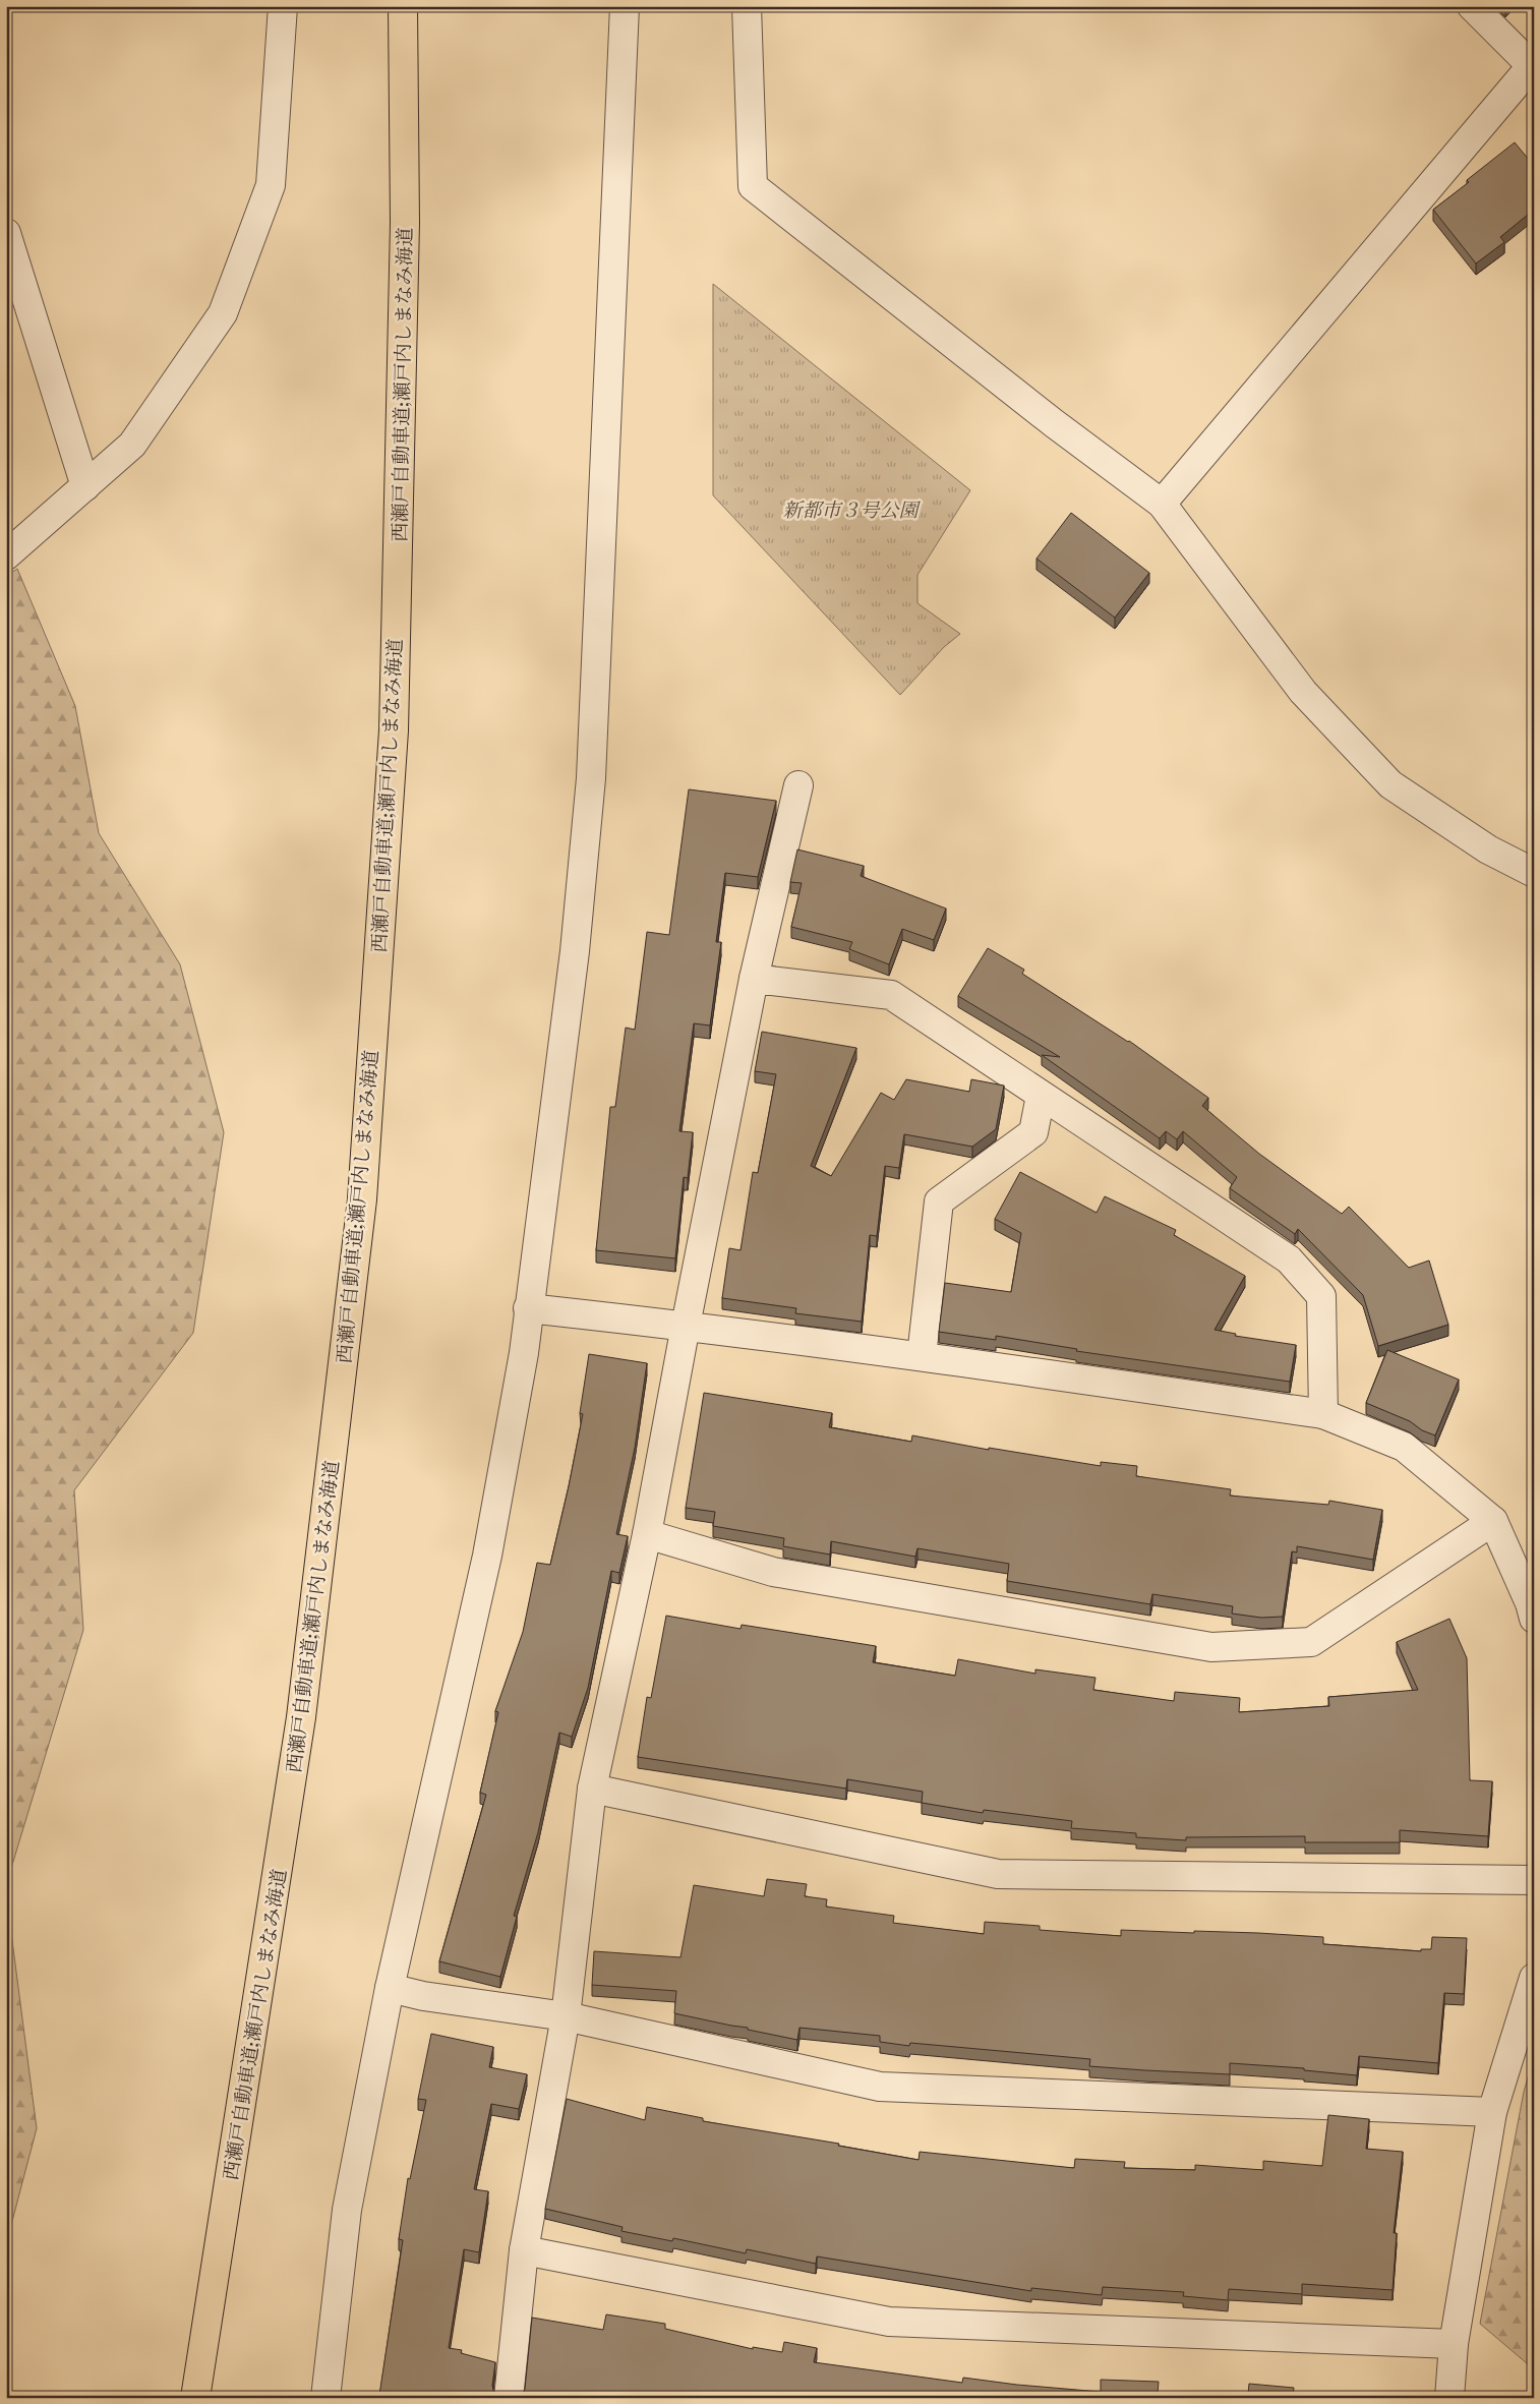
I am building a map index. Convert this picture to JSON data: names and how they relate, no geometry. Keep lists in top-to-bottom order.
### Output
{
  "streets": {
    "highway": ["西瀬戸自動車道;瀬戸内しまなみ海道"]
  },
  "parks": ["新都市３号公園"]
}
